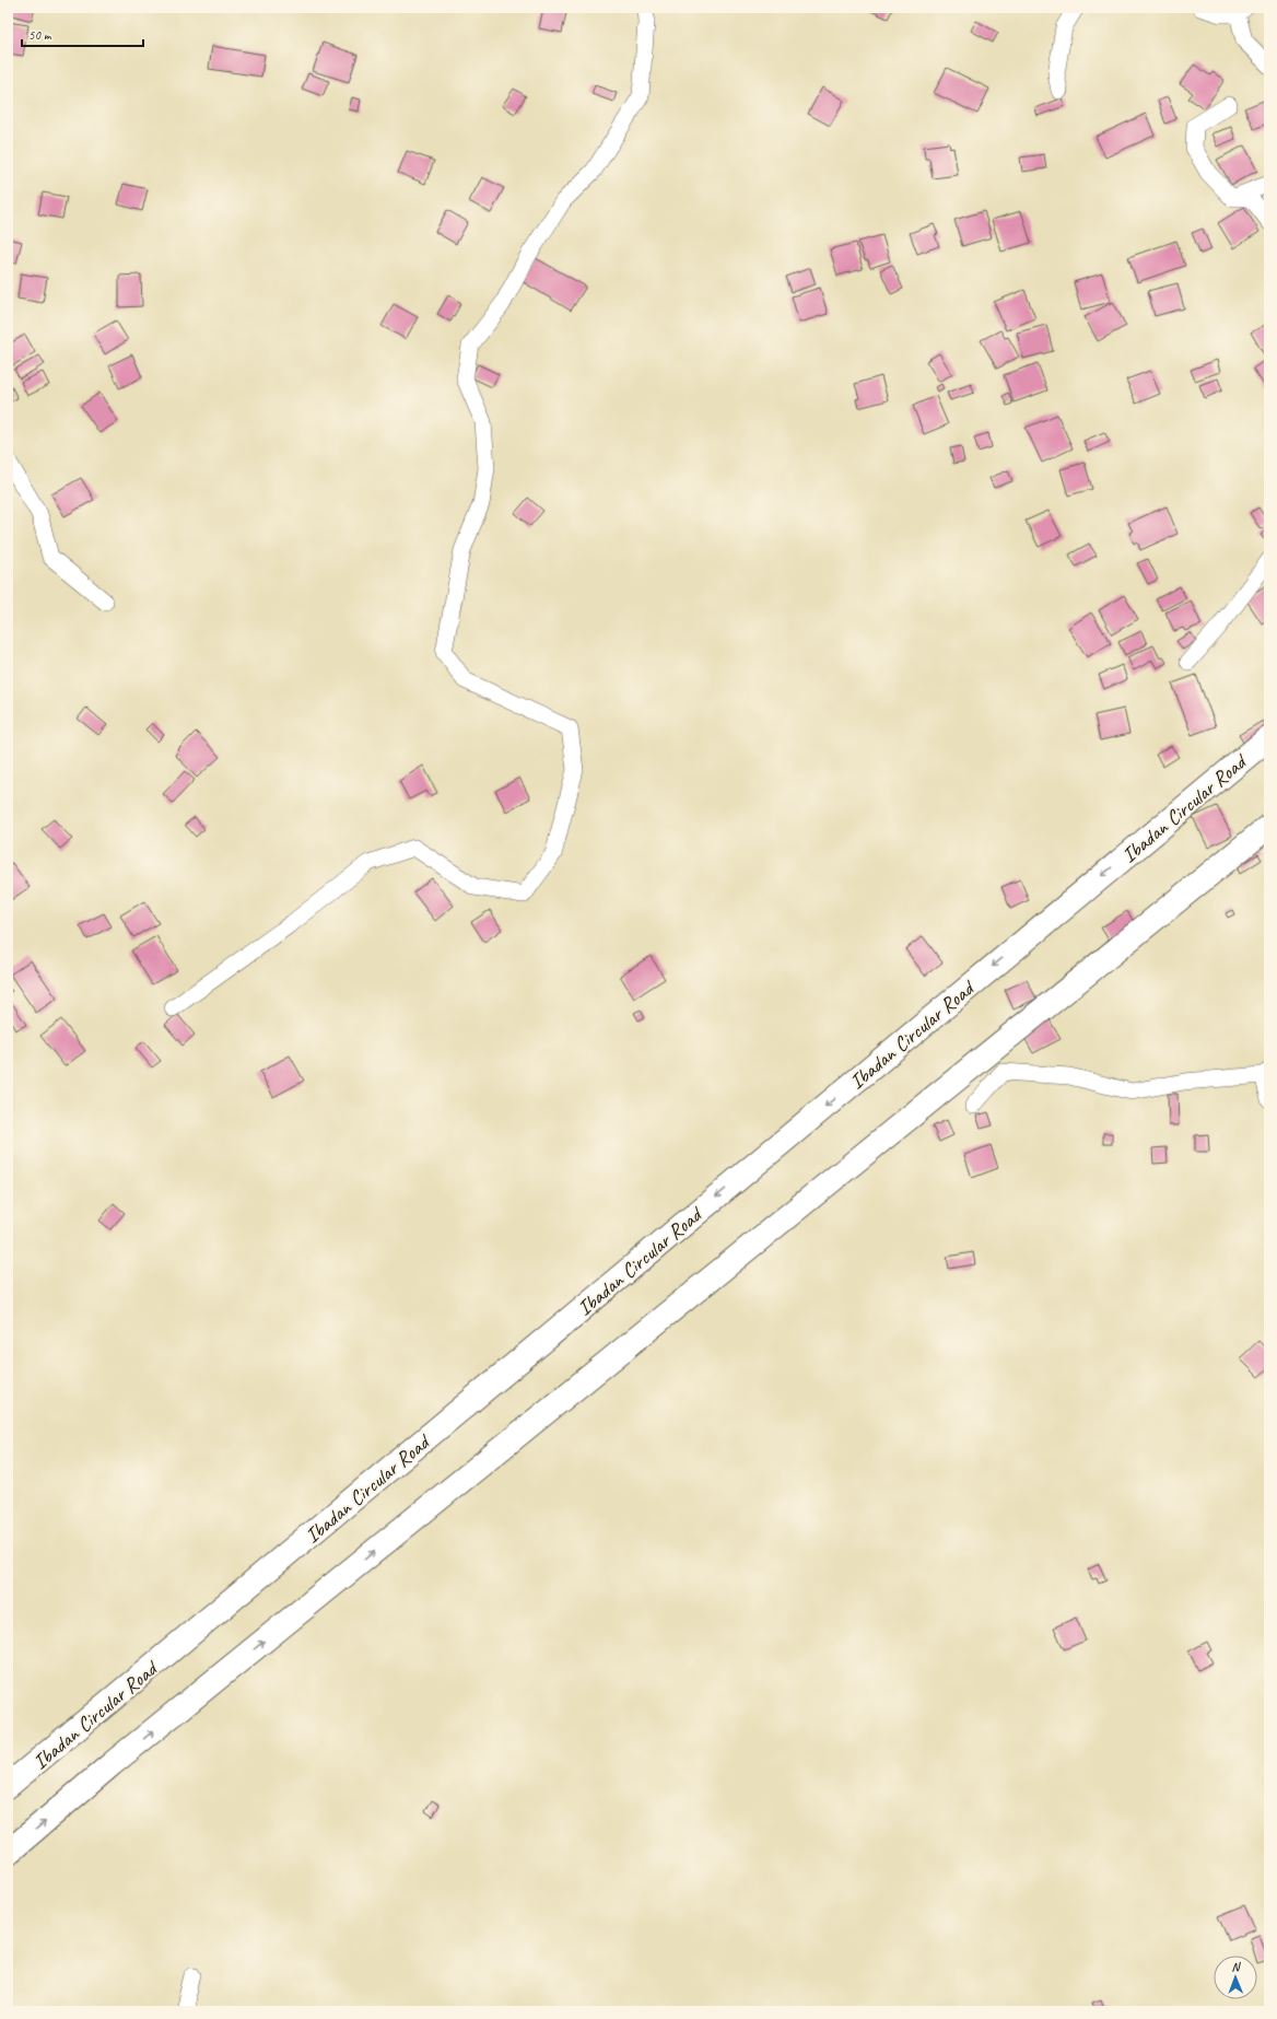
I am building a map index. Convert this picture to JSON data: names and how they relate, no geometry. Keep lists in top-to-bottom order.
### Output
{
  "streets": {
    "highway": ["Ibadan Circular Road"]
  },
  "scale_bar": "50 m",
  "north": "top"
}
